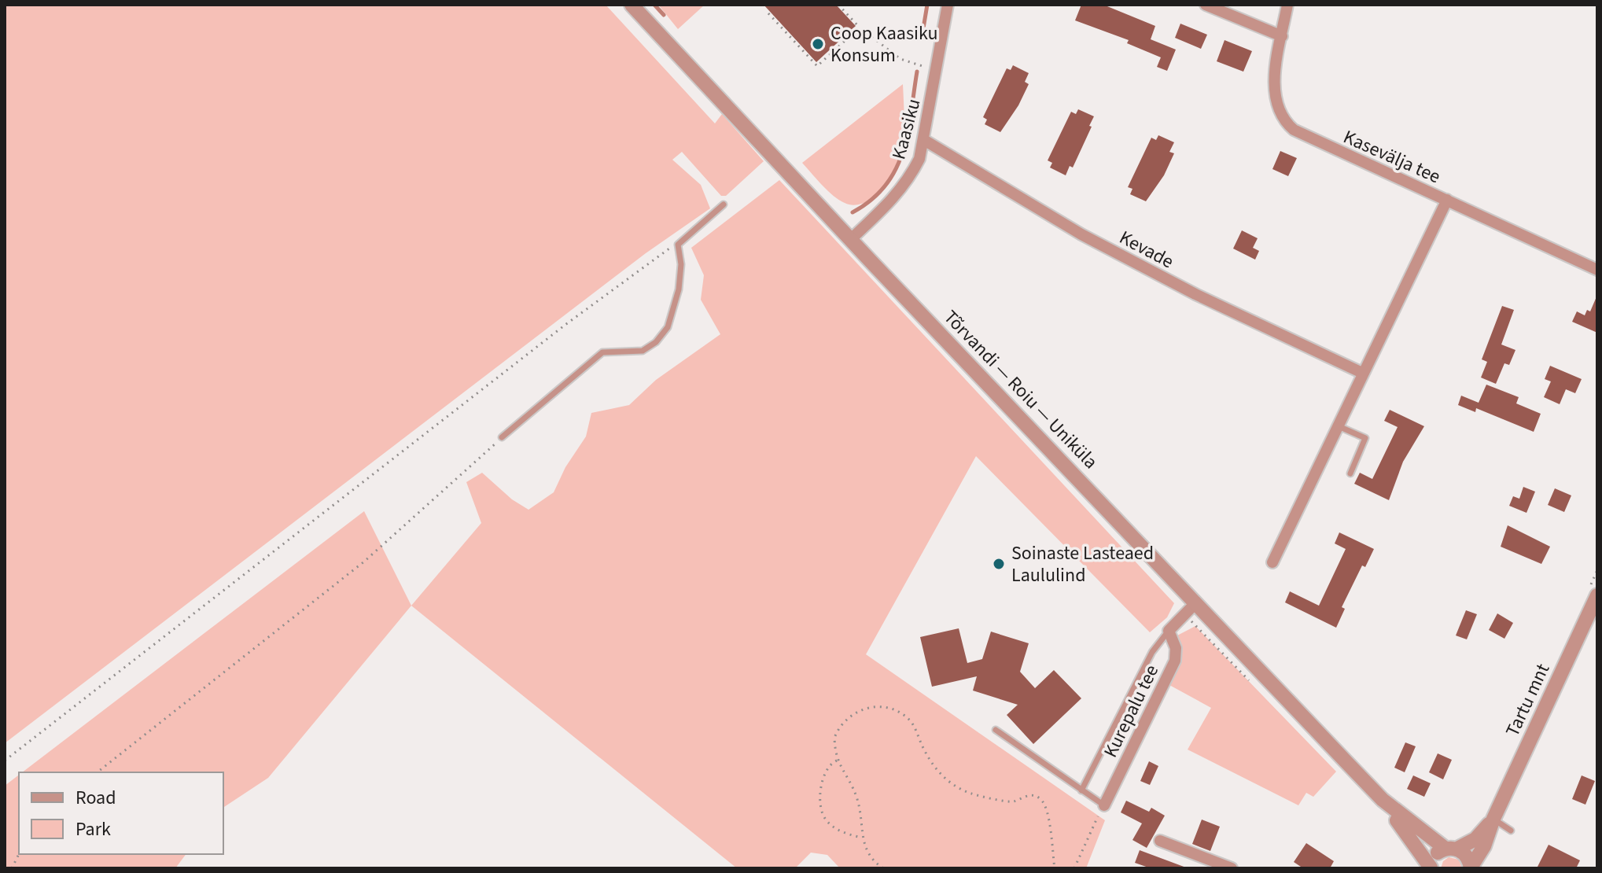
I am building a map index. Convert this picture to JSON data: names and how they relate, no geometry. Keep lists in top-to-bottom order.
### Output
{
  "streets": {
    "street": [
      "Kaasiku",
      "Kasevälja tee",
      "Kevade",
      "Tõrvandi — Roiu — Uniküla",
      "Tartu mnt",
      "Kurepalu tee"
    ]
  },
  "crossings": [
    ["Kaasiku", "Kevade"],
    ["Kaasiku", "Tõrvandi — Roiu — Uniküla"],
    ["Tõrvandi — Roiu — Uniküla", "Tartu mnt"],
    ["Tõrvandi — Roiu — Uniküla", "Kurepalu tee"]
  ],
  "places": ["Coop Kaasiku Konsum", "Soinaste Lasteaed Laululind"],
  "legend": ["Road", "Park"]
}
